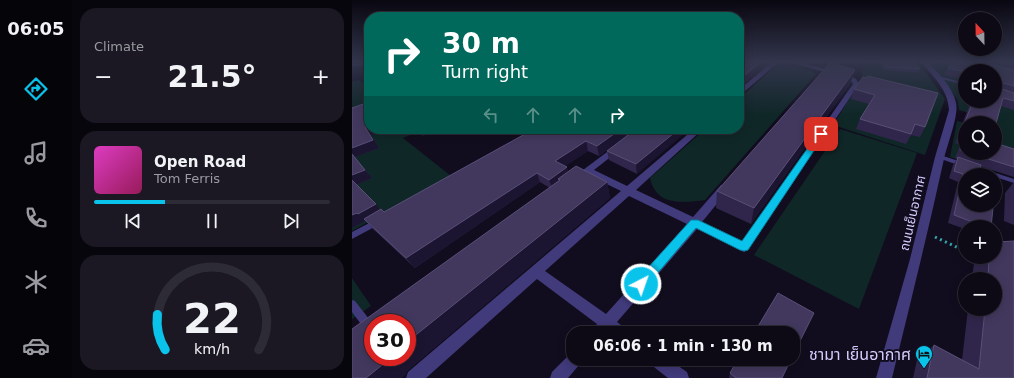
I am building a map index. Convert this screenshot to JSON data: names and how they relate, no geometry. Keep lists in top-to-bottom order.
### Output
{
  "streets": {
    "street": ["ถนนเย็นอากาศ"]
  },
  "places": {
    "hotel": ["ชามา เย็นอากาศ"]
  },
  "north": "top",
  "page": {
    "tabs": "06:05",
    "tile": "Climate",
    "map_buttons": ["+", "−"],
    "turn": ["30 m", "Turn right"],
    "heat": ["−", "21.5°", "+"],
    "song": ["Open Road", "Tom Ferris"],
    "limit": "30",
    "trip": "06:06 · 1 min · 130 m",
    "gauge": ["22", "km/h"]
  }
}
